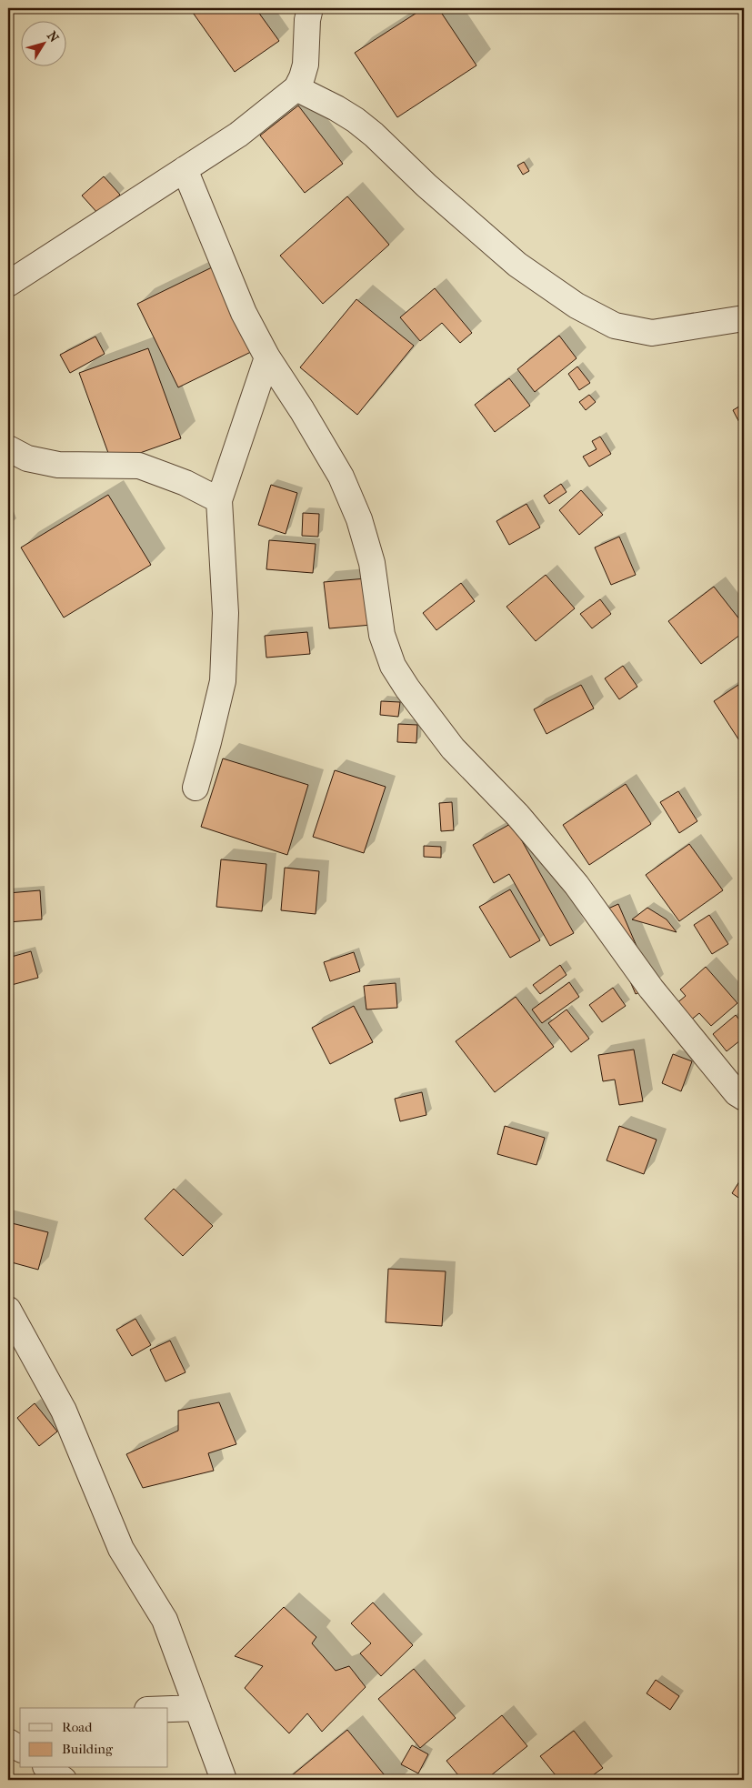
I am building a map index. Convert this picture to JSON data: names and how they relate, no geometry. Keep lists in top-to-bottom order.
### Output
{
  "legend": ["Road", "Building"],
  "north": "top right"
}
